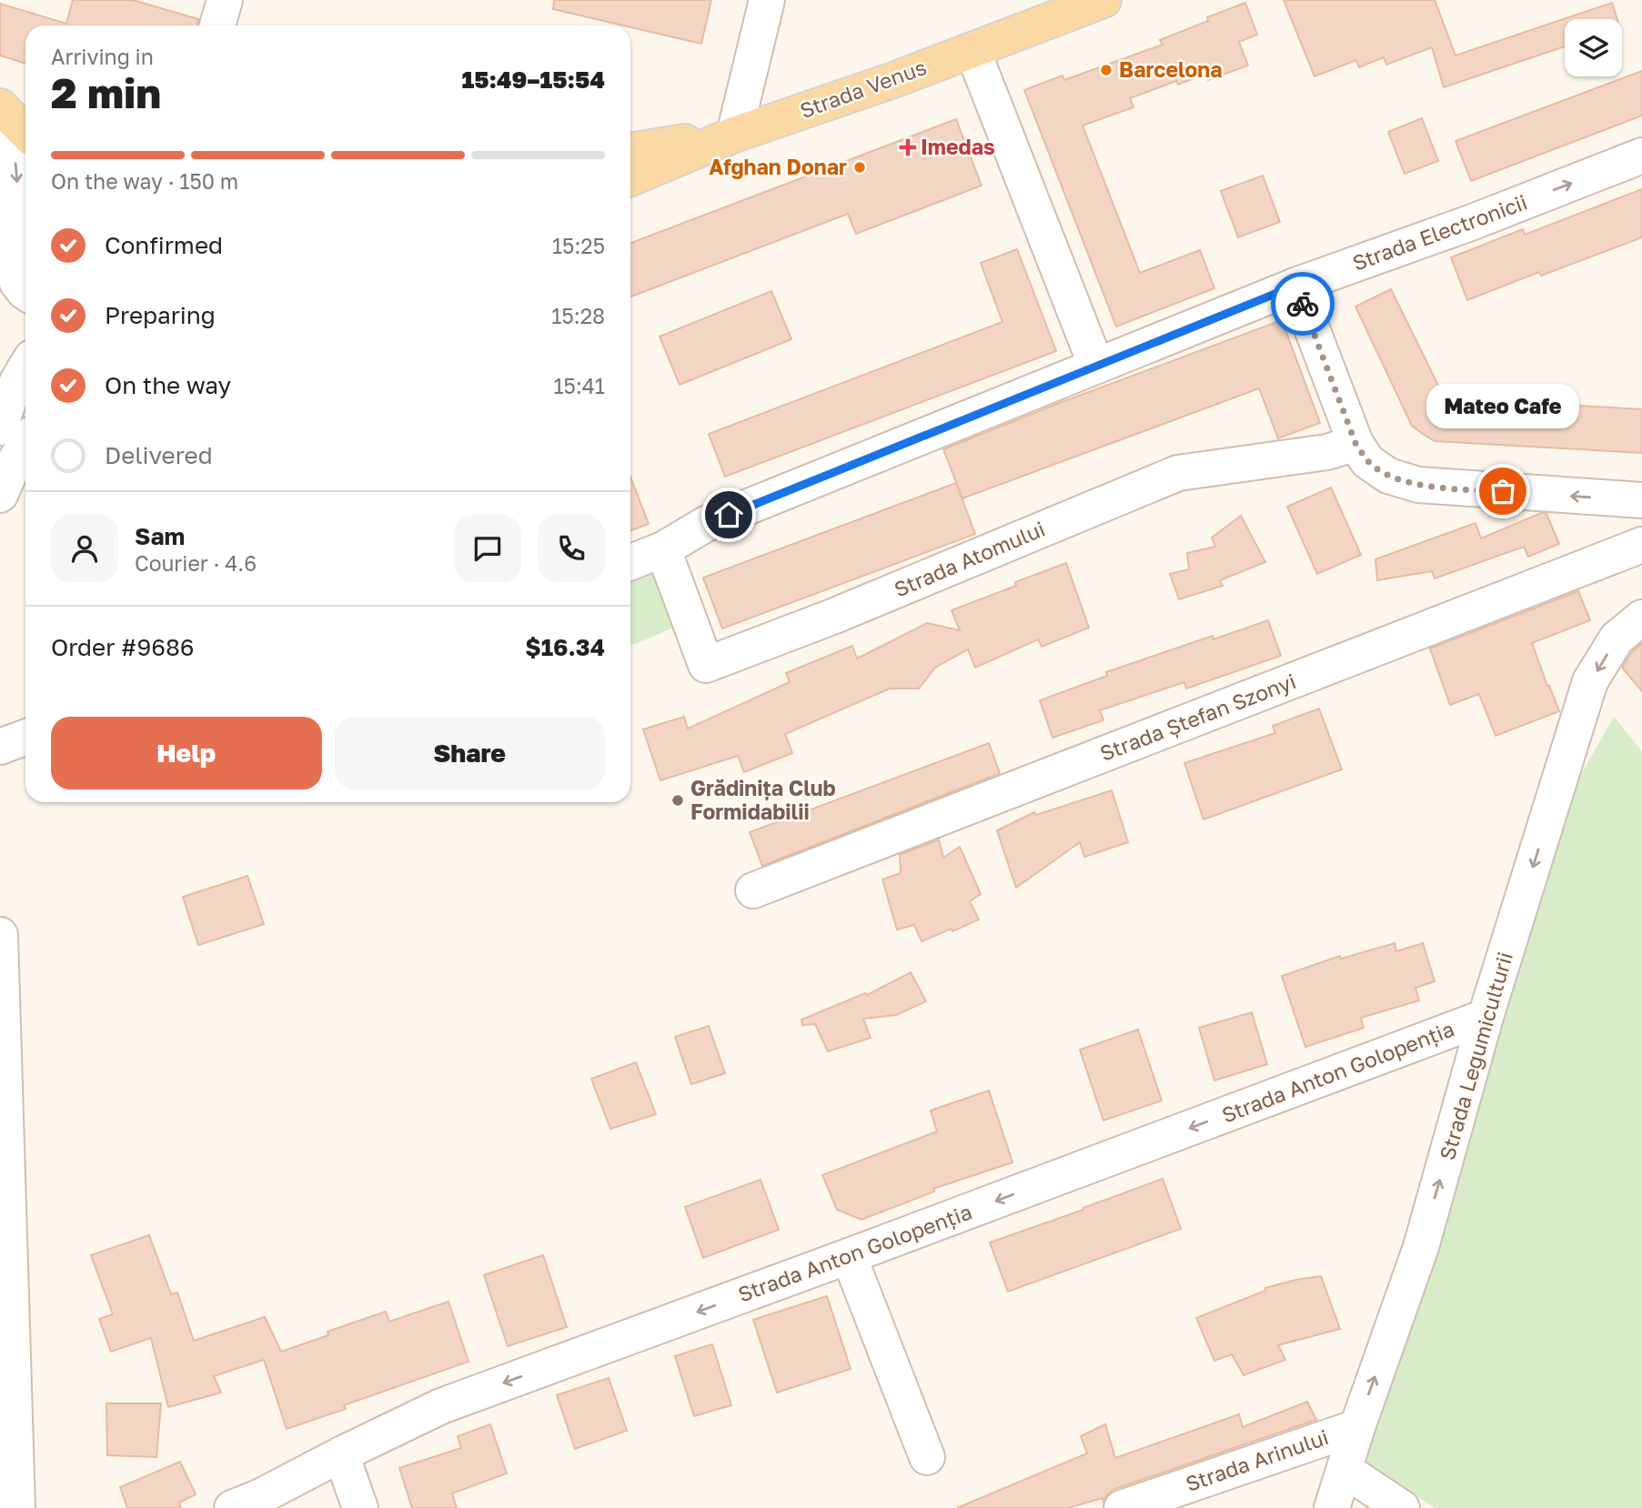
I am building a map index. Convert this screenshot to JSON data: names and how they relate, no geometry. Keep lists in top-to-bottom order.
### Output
{
  "streets": {
    "main road": ["Strada Venus"],
    "street": [
      "Strada Electronicii",
      "Strada Atomului",
      "Strada Ștefan Szonyi",
      "Strada Legumiculturii",
      "Strada Anton Golopenția",
      "Strada Arinului"
    ]
  },
  "crossings": [
    ["Strada Electronicii", "Strada Atomului"],
    ["Strada Legumiculturii", "Strada Anton Golopenția"],
    ["Strada Legumiculturii", "Strada Arinului"]
  ],
  "one_way": ["Strada Anton Golopenția"],
  "places": {
    "other": [
      "Barcelona",
      "Afghan Donar",
      "Mateo Cafe",
      "Grădinița Club Formidabilii"
    ],
    "health": ["Imedas"]
  },
  "page": {
    "heading": ["2 min", "Arriving in", "15:49–15:54"],
    "panel": [
      "Sam",
      "Courier · 4.6",
      "Order #9686",
      "$16.34"
    ],
    "bar": "On the way · 150 m",
    "list": [
      ["Confirmed", "15:25"],
      ["Preparing", "15:28"],
      ["On the way", "15:41"],
      "Delivered"
    ],
    "bubble": "Mateo Cafe",
    "buttons": ["Help", "Share"]
  }
}
